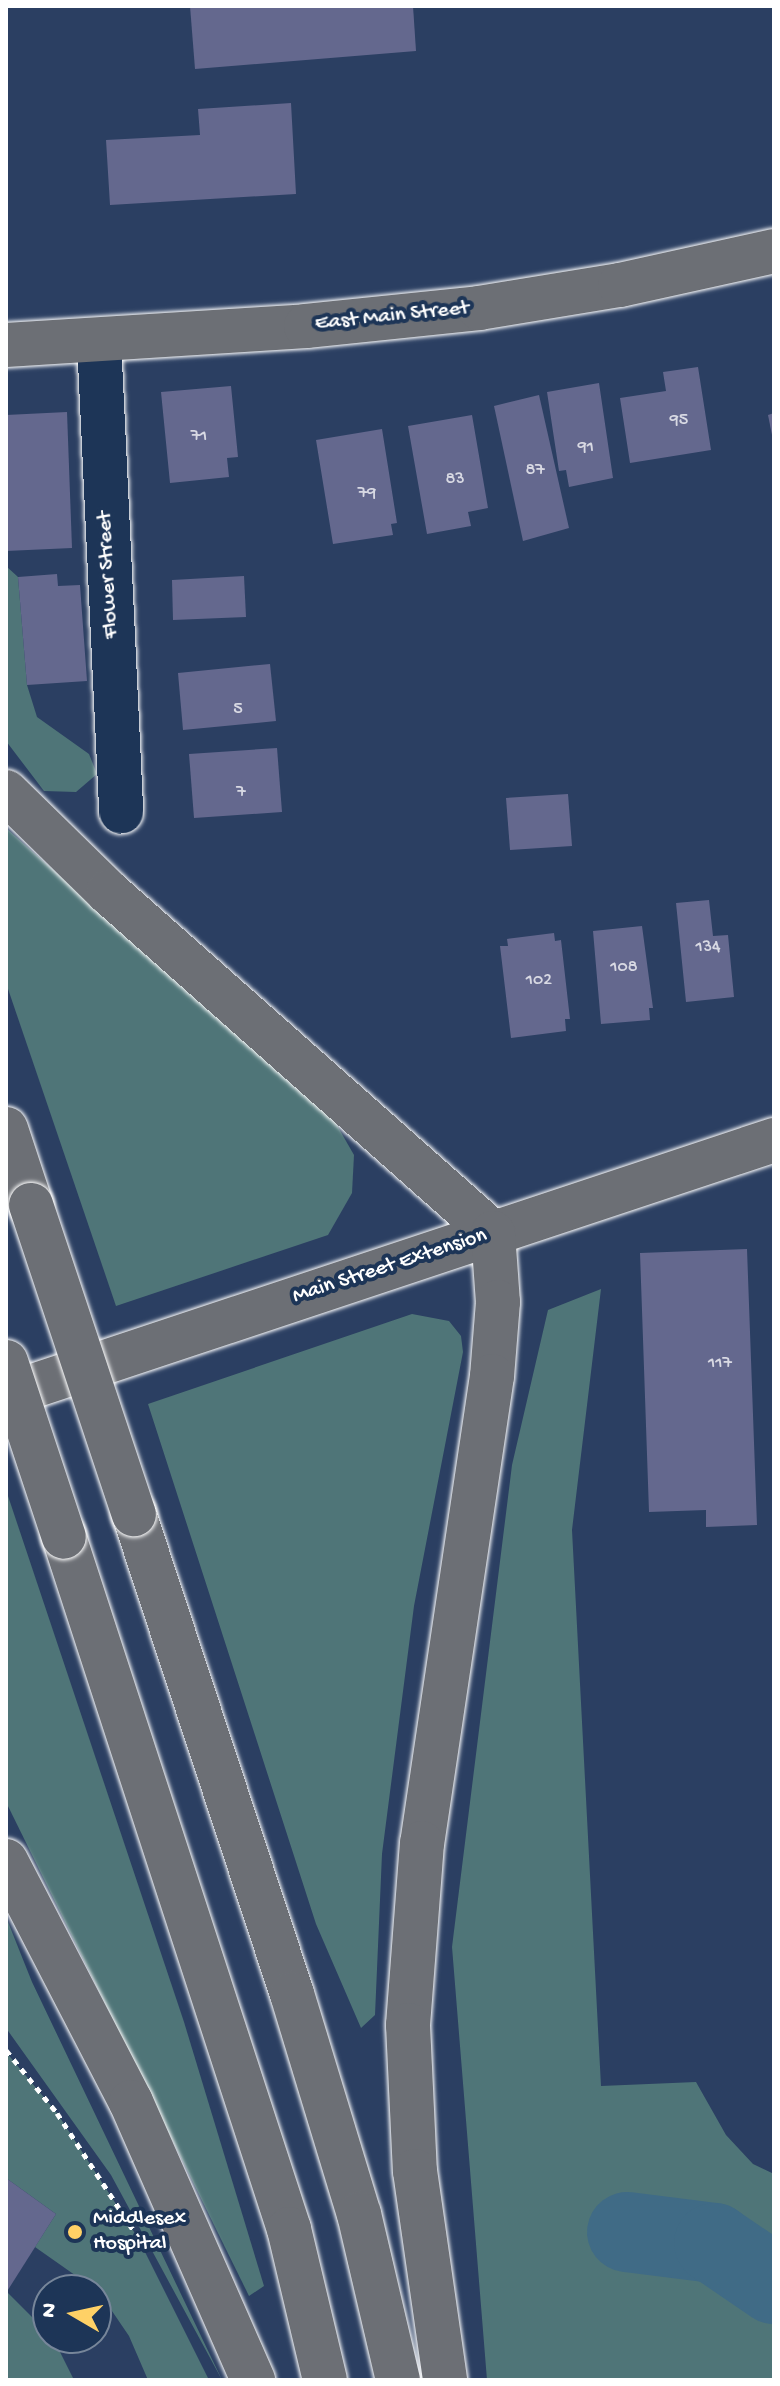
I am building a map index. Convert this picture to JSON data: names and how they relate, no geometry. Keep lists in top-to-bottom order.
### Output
{
  "streets": {
    "main road": ["East Main Street", "Main Street Extension"],
    "street": ["Flower Street"]
  },
  "crossings": [
    ["East Main Street", "Flower Street"]
  ],
  "places": ["Middlesex Hospital"],
  "house_numbers": [
    "95",
    "71",
    "91",
    "87",
    "83",
    "79",
    "5",
    "7",
    "134",
    "108",
    "102",
    "117"
  ],
  "north": "left"
}
